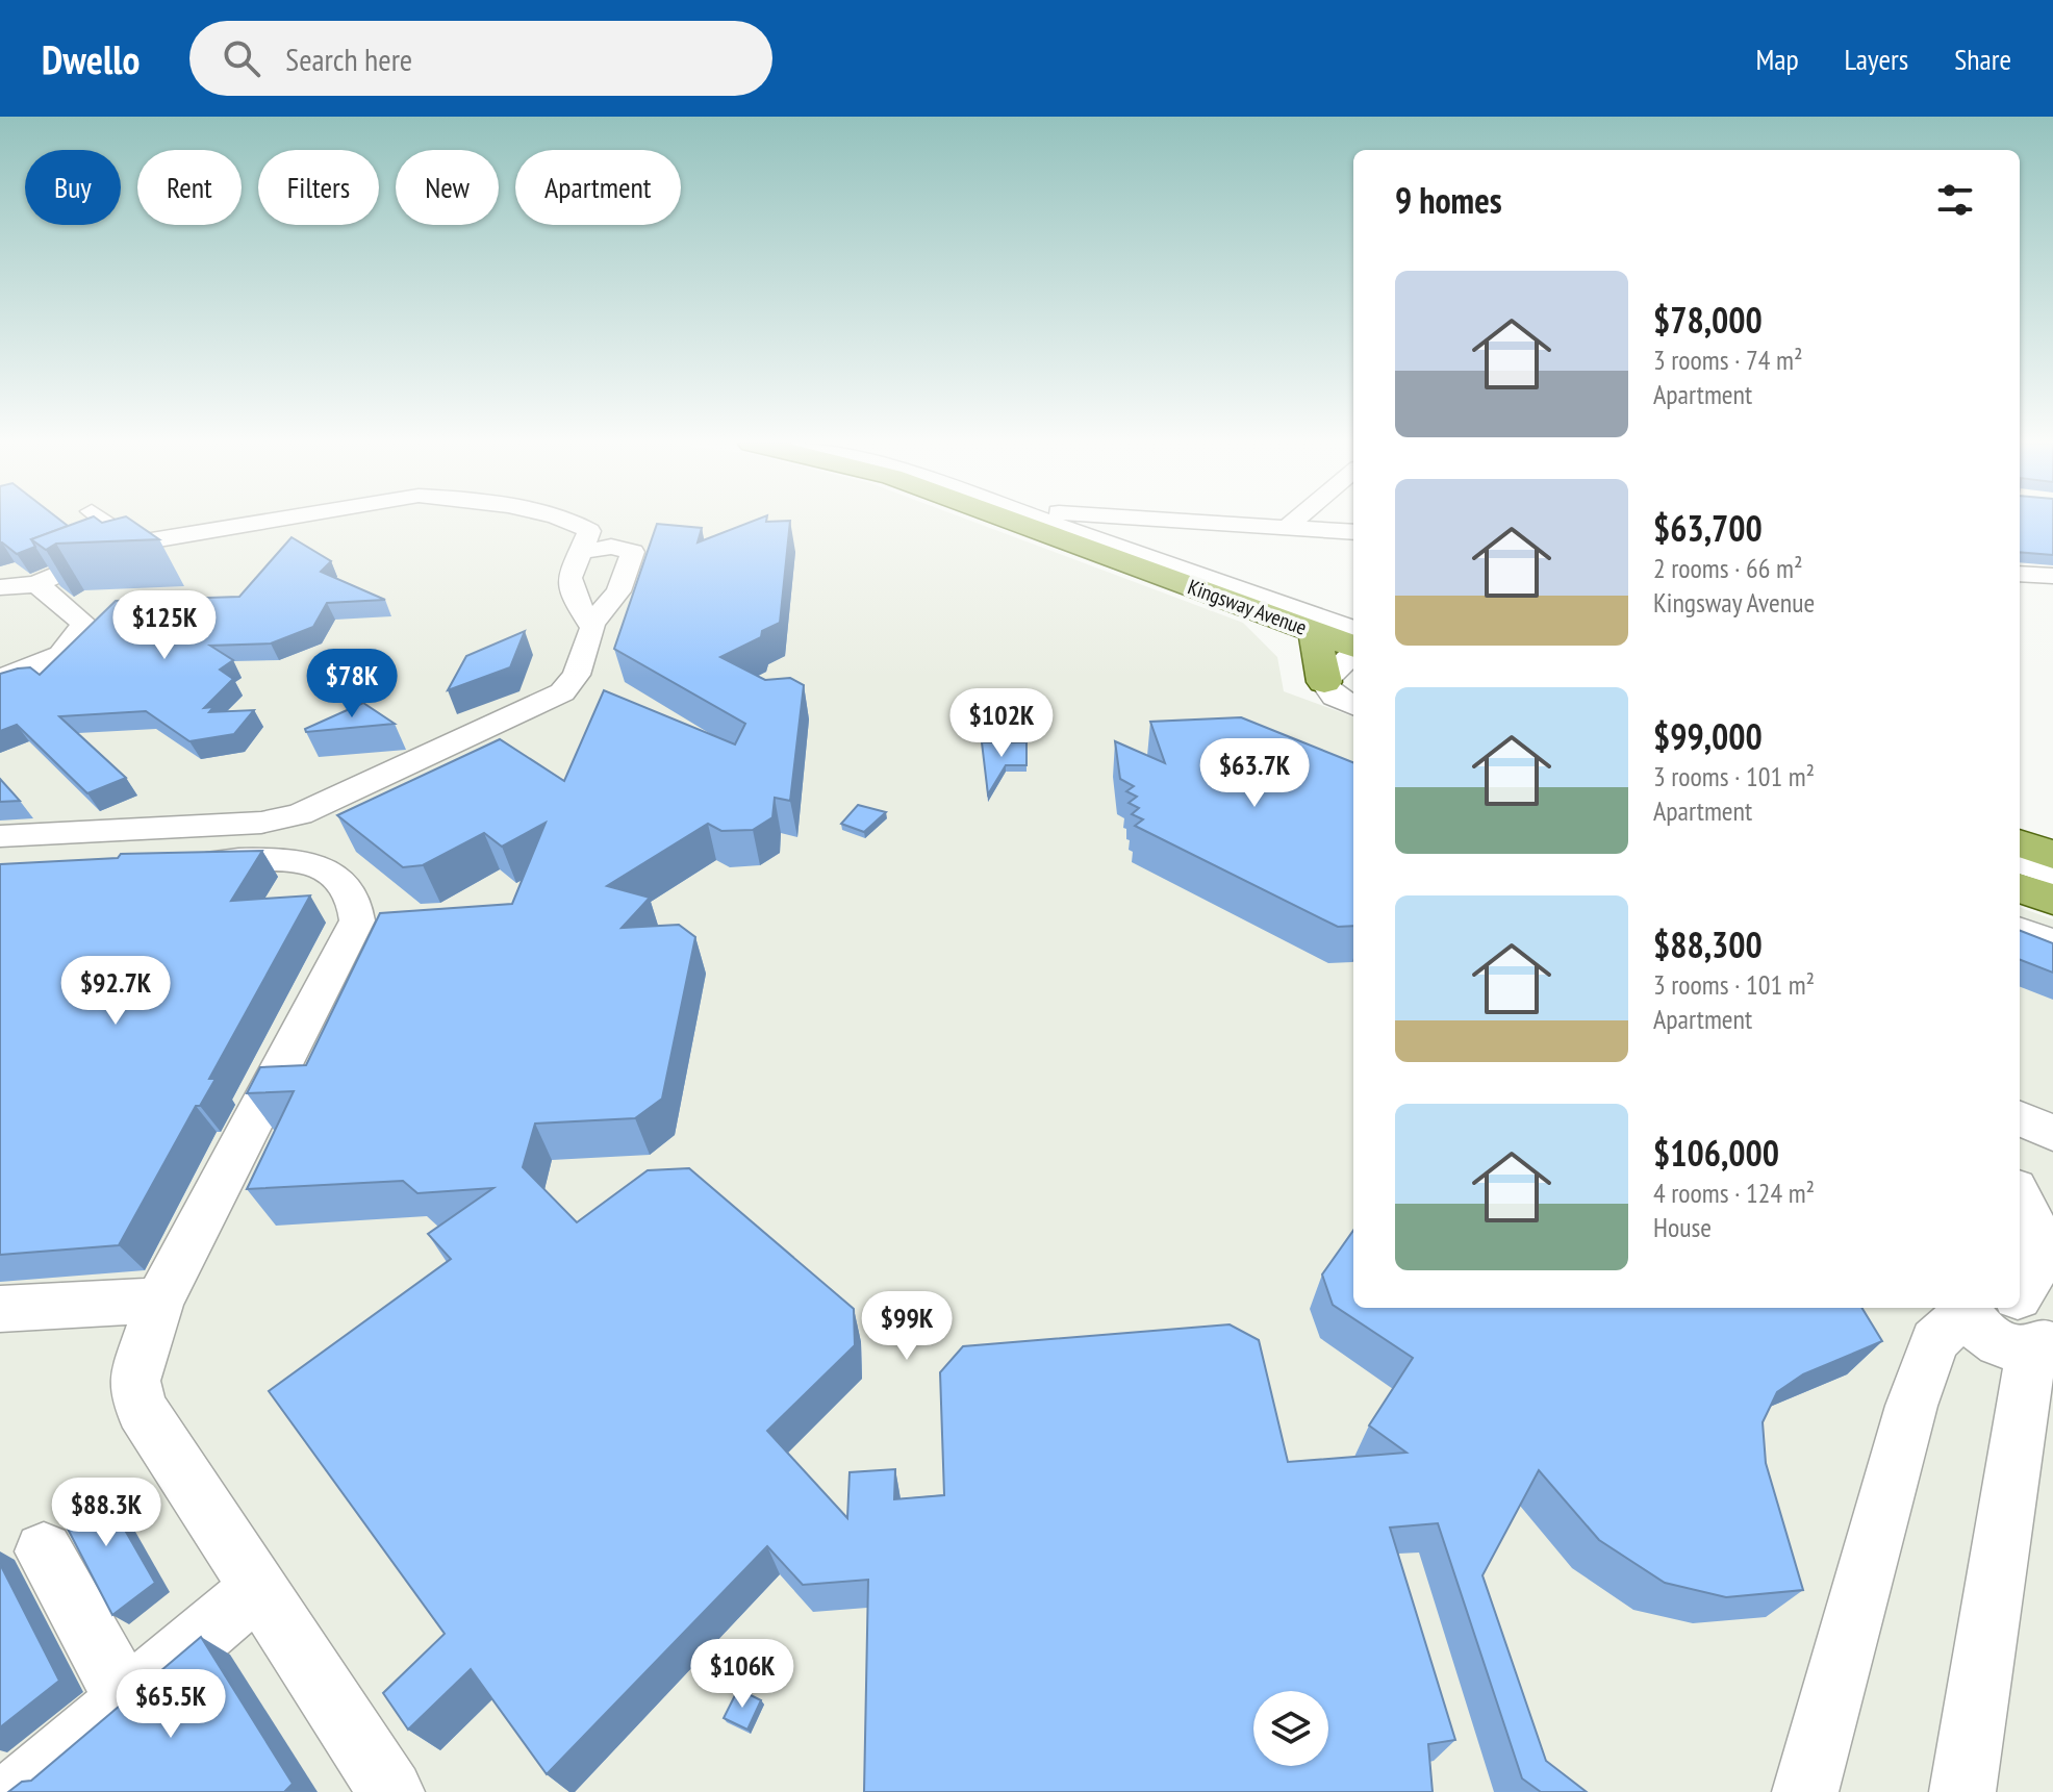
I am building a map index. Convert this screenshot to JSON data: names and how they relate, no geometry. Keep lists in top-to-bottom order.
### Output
{
  "streets": {
    "main road": ["Kingsway Avenue"]
  },
  "page": {
    "header": "Dwello",
    "search": "Search here",
    "nav": ["Map", "Layers", "Share"],
    "chip": [
      "Buy",
      "Rent",
      "Filters",
      "New",
      "Apartment"
    ],
    "heading": "9 homes",
    "list": [
      {
        "name": "$78,000",
        "note": "3 rooms · 74 m² · Apartment"
      },
      {
        "name": "$63,700",
        "note": "2 rooms · 66 m² · Kingsway Avenue"
      },
      {
        "name": "$99,000",
        "note": "3 rooms · 101 m² · Apartment"
      },
      {
        "name": "$88,300",
        "note": "3 rooms · 101 m² · Apartment"
      },
      {
        "name": "$106,000",
        "note": "4 rooms · 124 m² · House"
      }
    ],
    "price": [
      "$125K",
      "$78K",
      "$102K",
      "$63.7K",
      "$92.7K",
      "$99K",
      "$88.3K",
      "$106K",
      "$65.5K"
    ]
  }
}
